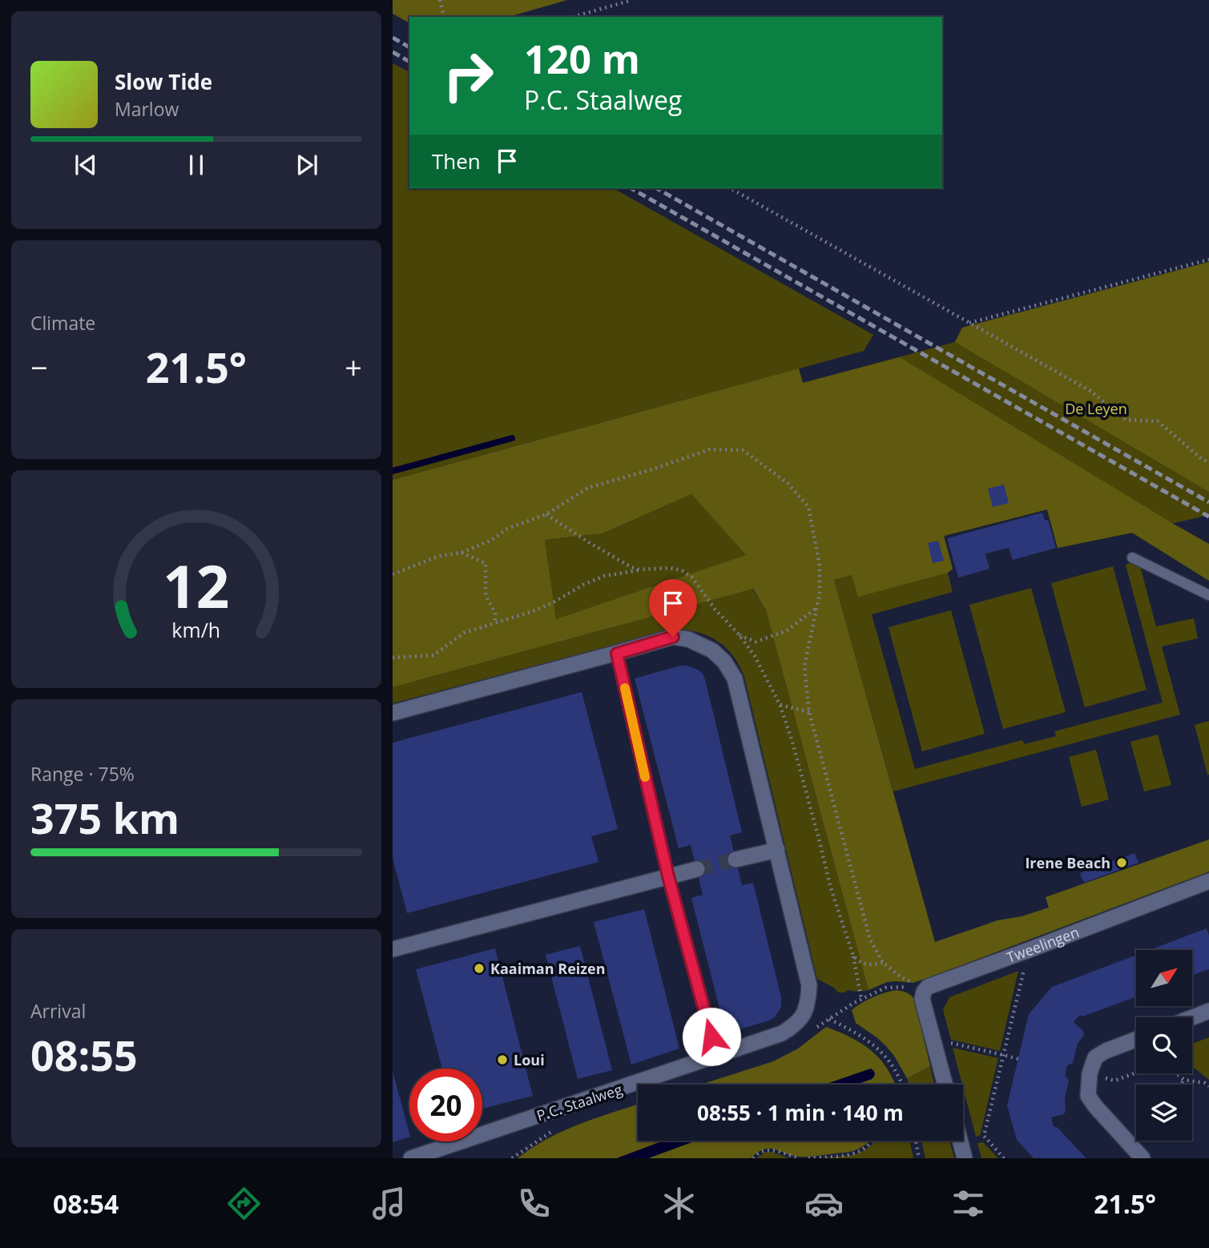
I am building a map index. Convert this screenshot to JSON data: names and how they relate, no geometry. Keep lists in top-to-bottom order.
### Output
{
  "streets": {
    "street": ["Tweelingen", "P.C. Staalweg"]
  },
  "parks": ["De Leyen"],
  "places": ["Irene Beach", "Kaaiman Reizen", "Loui"],
  "north": "top right",
  "page": {
    "turn": ["120 m", "P.C. Staalweg"],
    "song": ["Slow Tide", "Marlow"],
    "then": "Then",
    "tile": [
      "Climate",
      ["Range · 75%", "375 km"],
      ["Arrival", "08:55"]
    ],
    "heat": ["−", "21.5°", "+"],
    "limit": "20",
    "trip": "08:55 · 1 min · 140 m",
    "tabs": ["08:54", "21.5°"],
    "gauge": ["12", "km/h"]
  }
}
